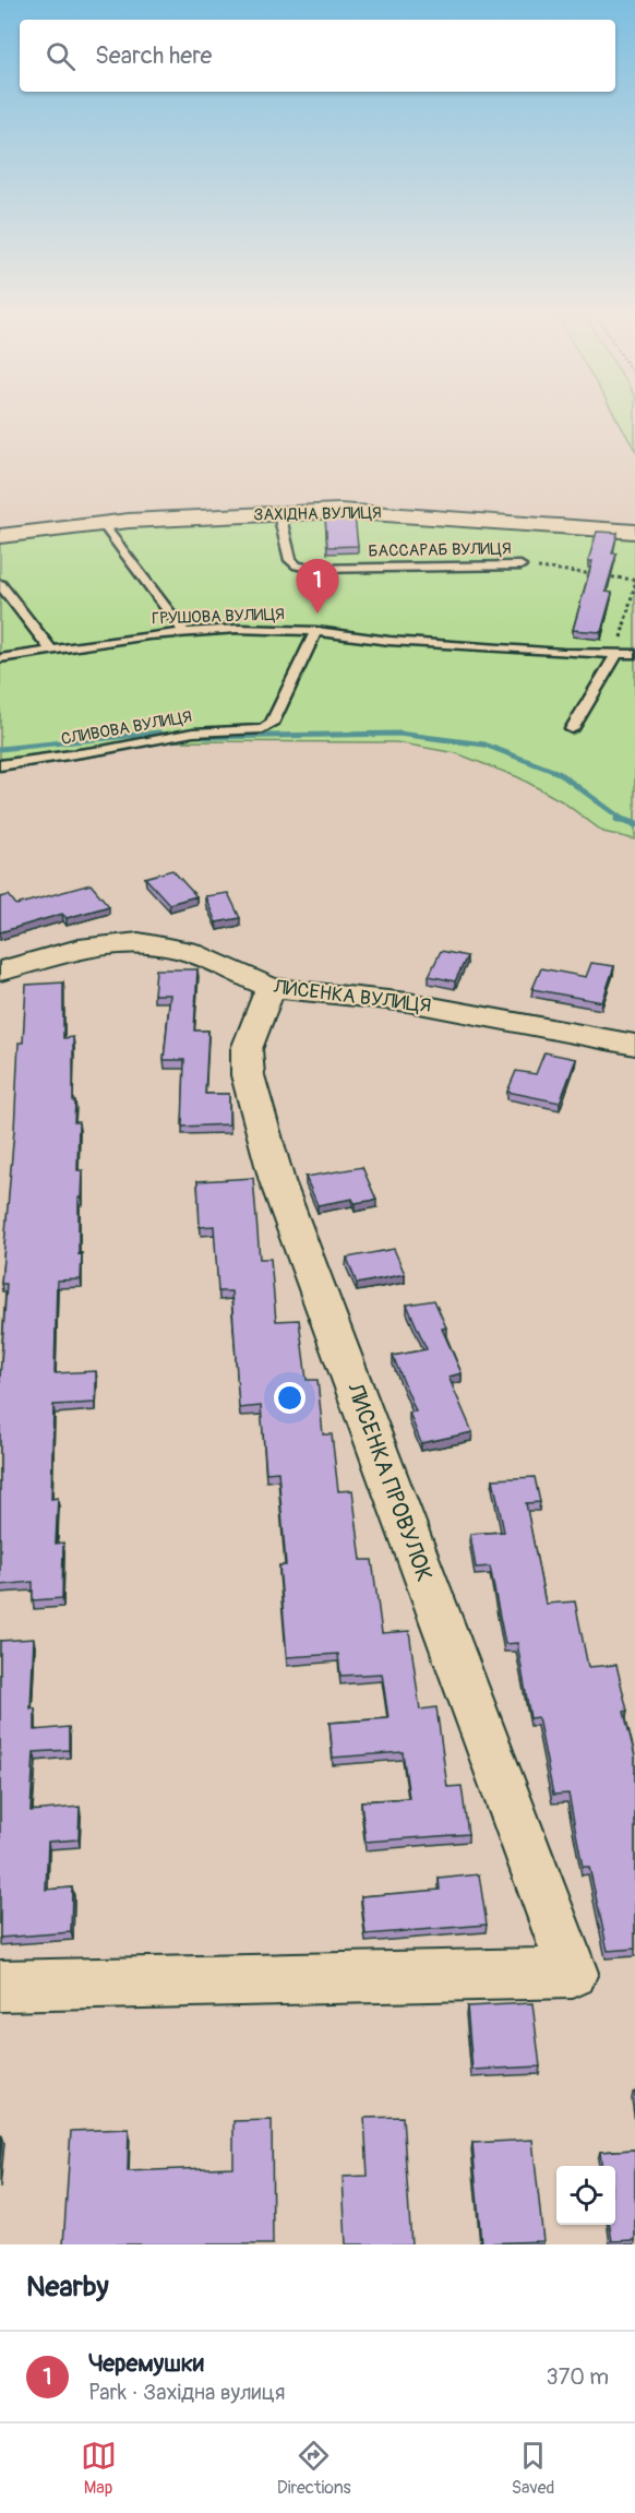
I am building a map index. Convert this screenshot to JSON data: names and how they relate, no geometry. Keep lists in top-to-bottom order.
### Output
{
  "streets": {
    "street": ["ЗАХІДНА ВУЛИЦЯ", "ЛИСЕНКА ВУЛИЦЯ", "ЛИСЕНКА ПРОВУЛОК"],
    "lane": ["БАССАРАБ ВУЛИЦЯ", "ГРУШОВА ВУЛИЦЯ", "СЛИВОВА ВУЛИЦЯ"]
  },
  "crossings": [
    ["ЗАХІДНА ВУЛИЦЯ", "БАССАРАБ ВУЛИЦЯ"],
    ["ГРУШОВА ВУЛИЦЯ", "СЛИВОВА ВУЛИЦЯ"],
    ["ЛИСЕНКА ВУЛИЦЯ", "ЛИСЕНКА ПРОВУЛОК"]
  ],
  "page": {
    "search": "Search here",
    "pins": "1",
    "heading": "Nearby",
    "list": [
      {
        "mark": "1",
        "name": "Черемушки",
        "note": "Park · Західна вулиця",
        "value": "370 m"
      }
    ],
    "nav": ["Map", "Directions", "Saved"]
  }
}
